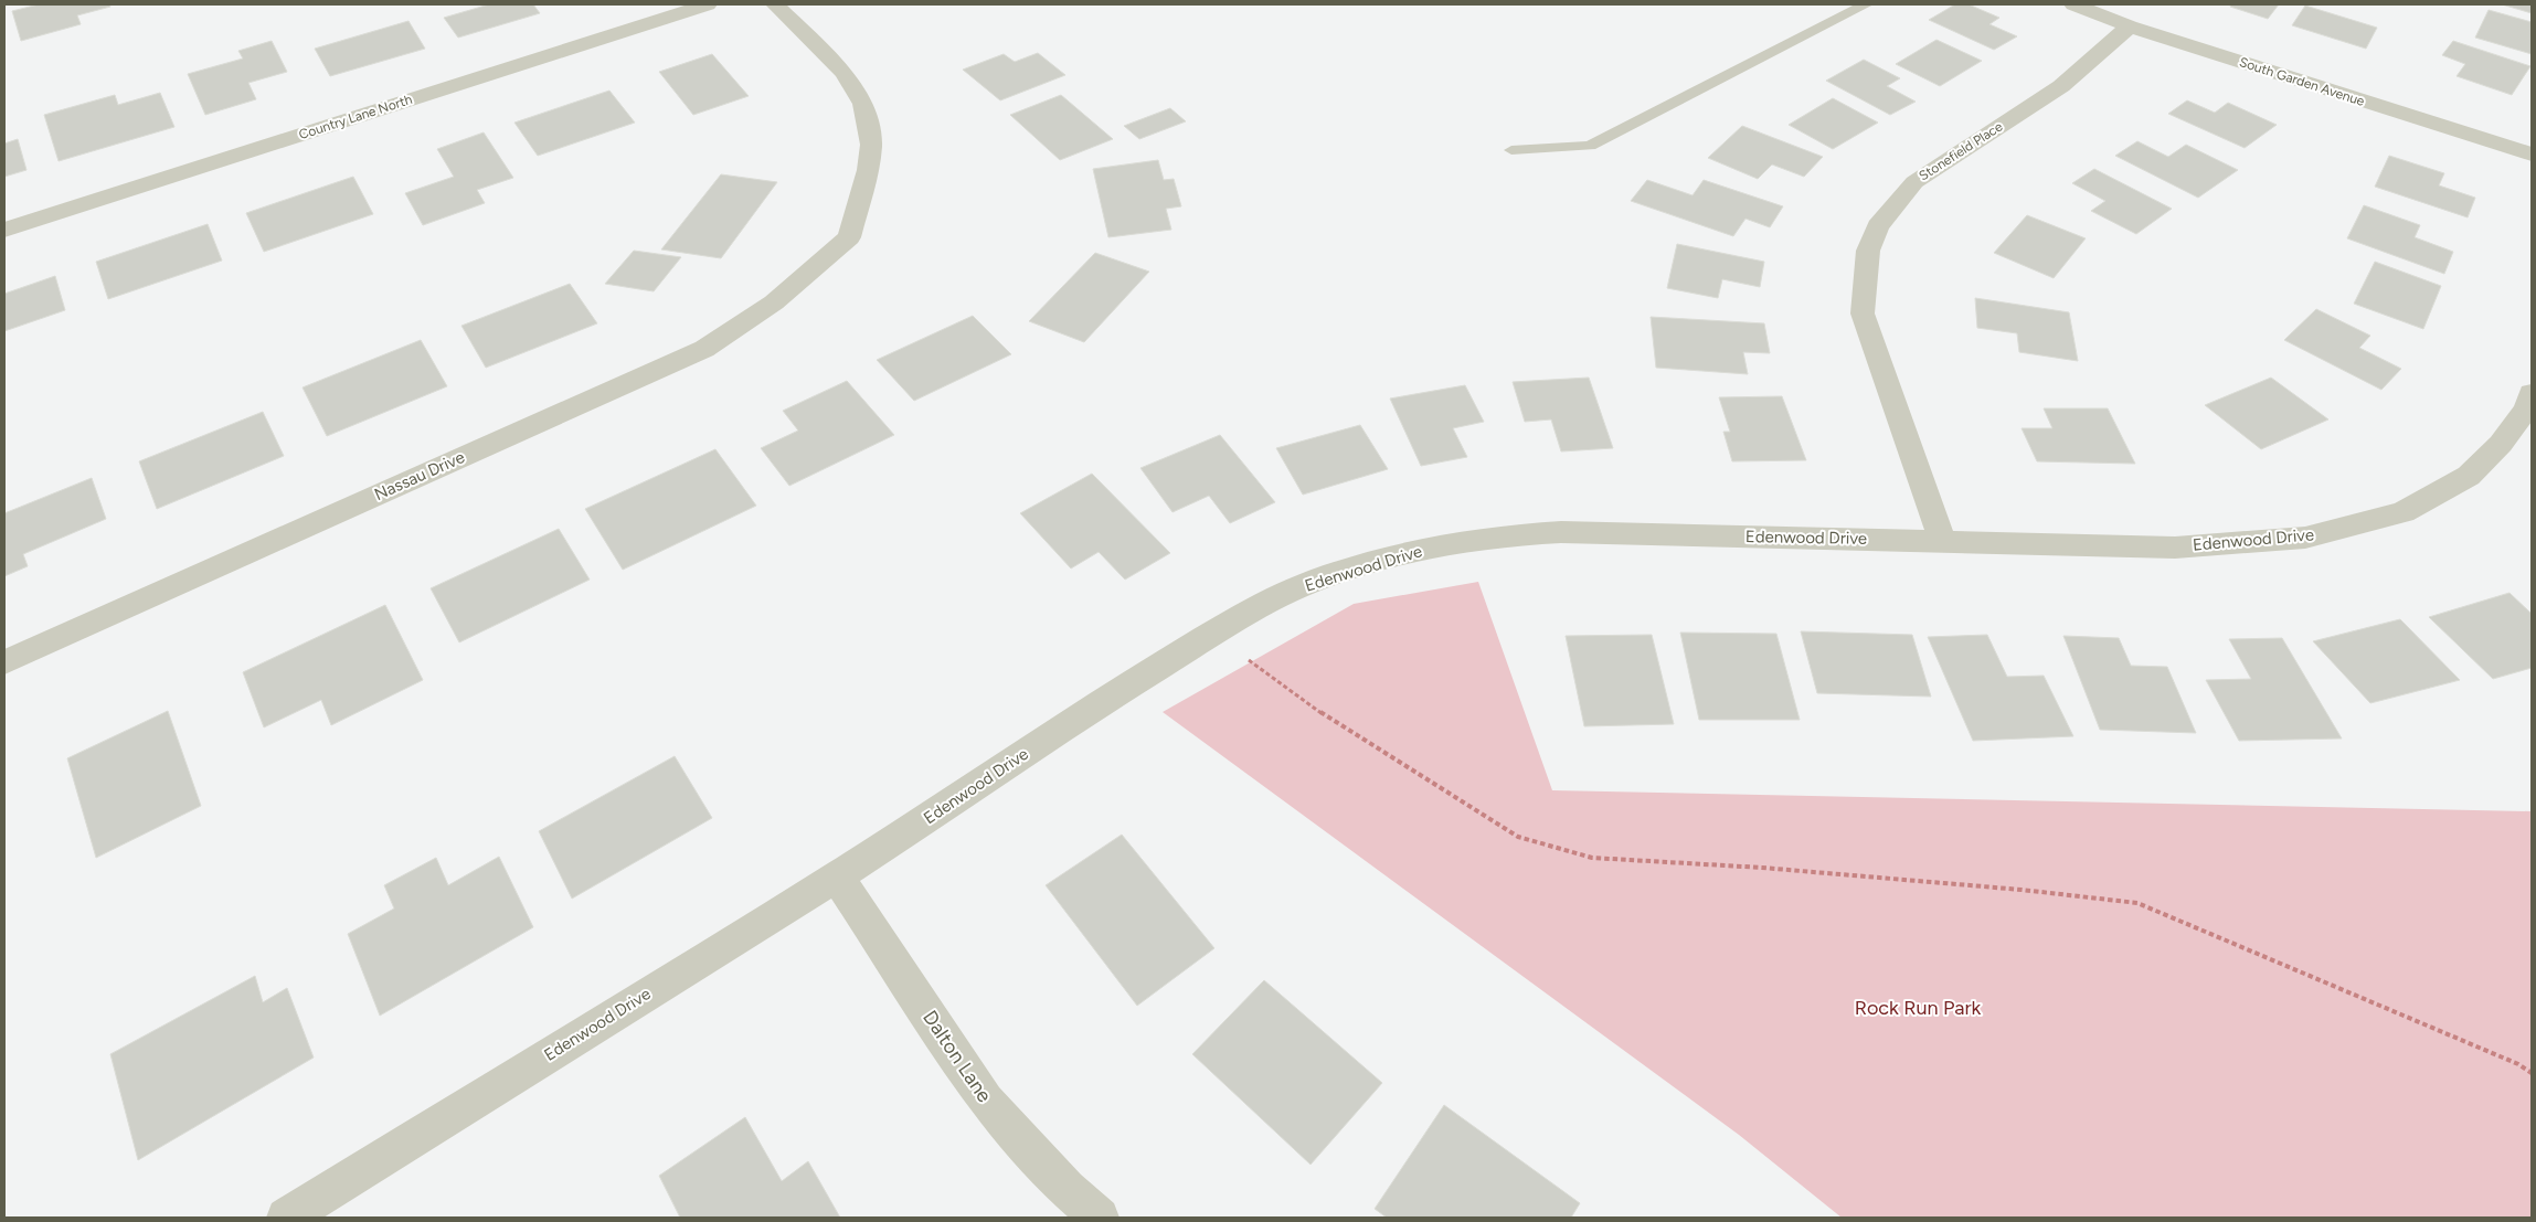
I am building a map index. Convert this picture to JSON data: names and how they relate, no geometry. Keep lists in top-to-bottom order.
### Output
{
  "streets": {
    "street": [
      "South Garden Avenue",
      "Country Lane North",
      "Stonefield Place",
      "Nassau Drive",
      "Edenwood Drive",
      "Dalton Lane"
    ]
  },
  "crossings": [
    ["South Garden Avenue", "Stonefield Place"],
    ["Stonefield Place", "Edenwood Drive"],
    ["Edenwood Drive", "Dalton Lane"]
  ],
  "parks": ["Rock Run Park"]
}
